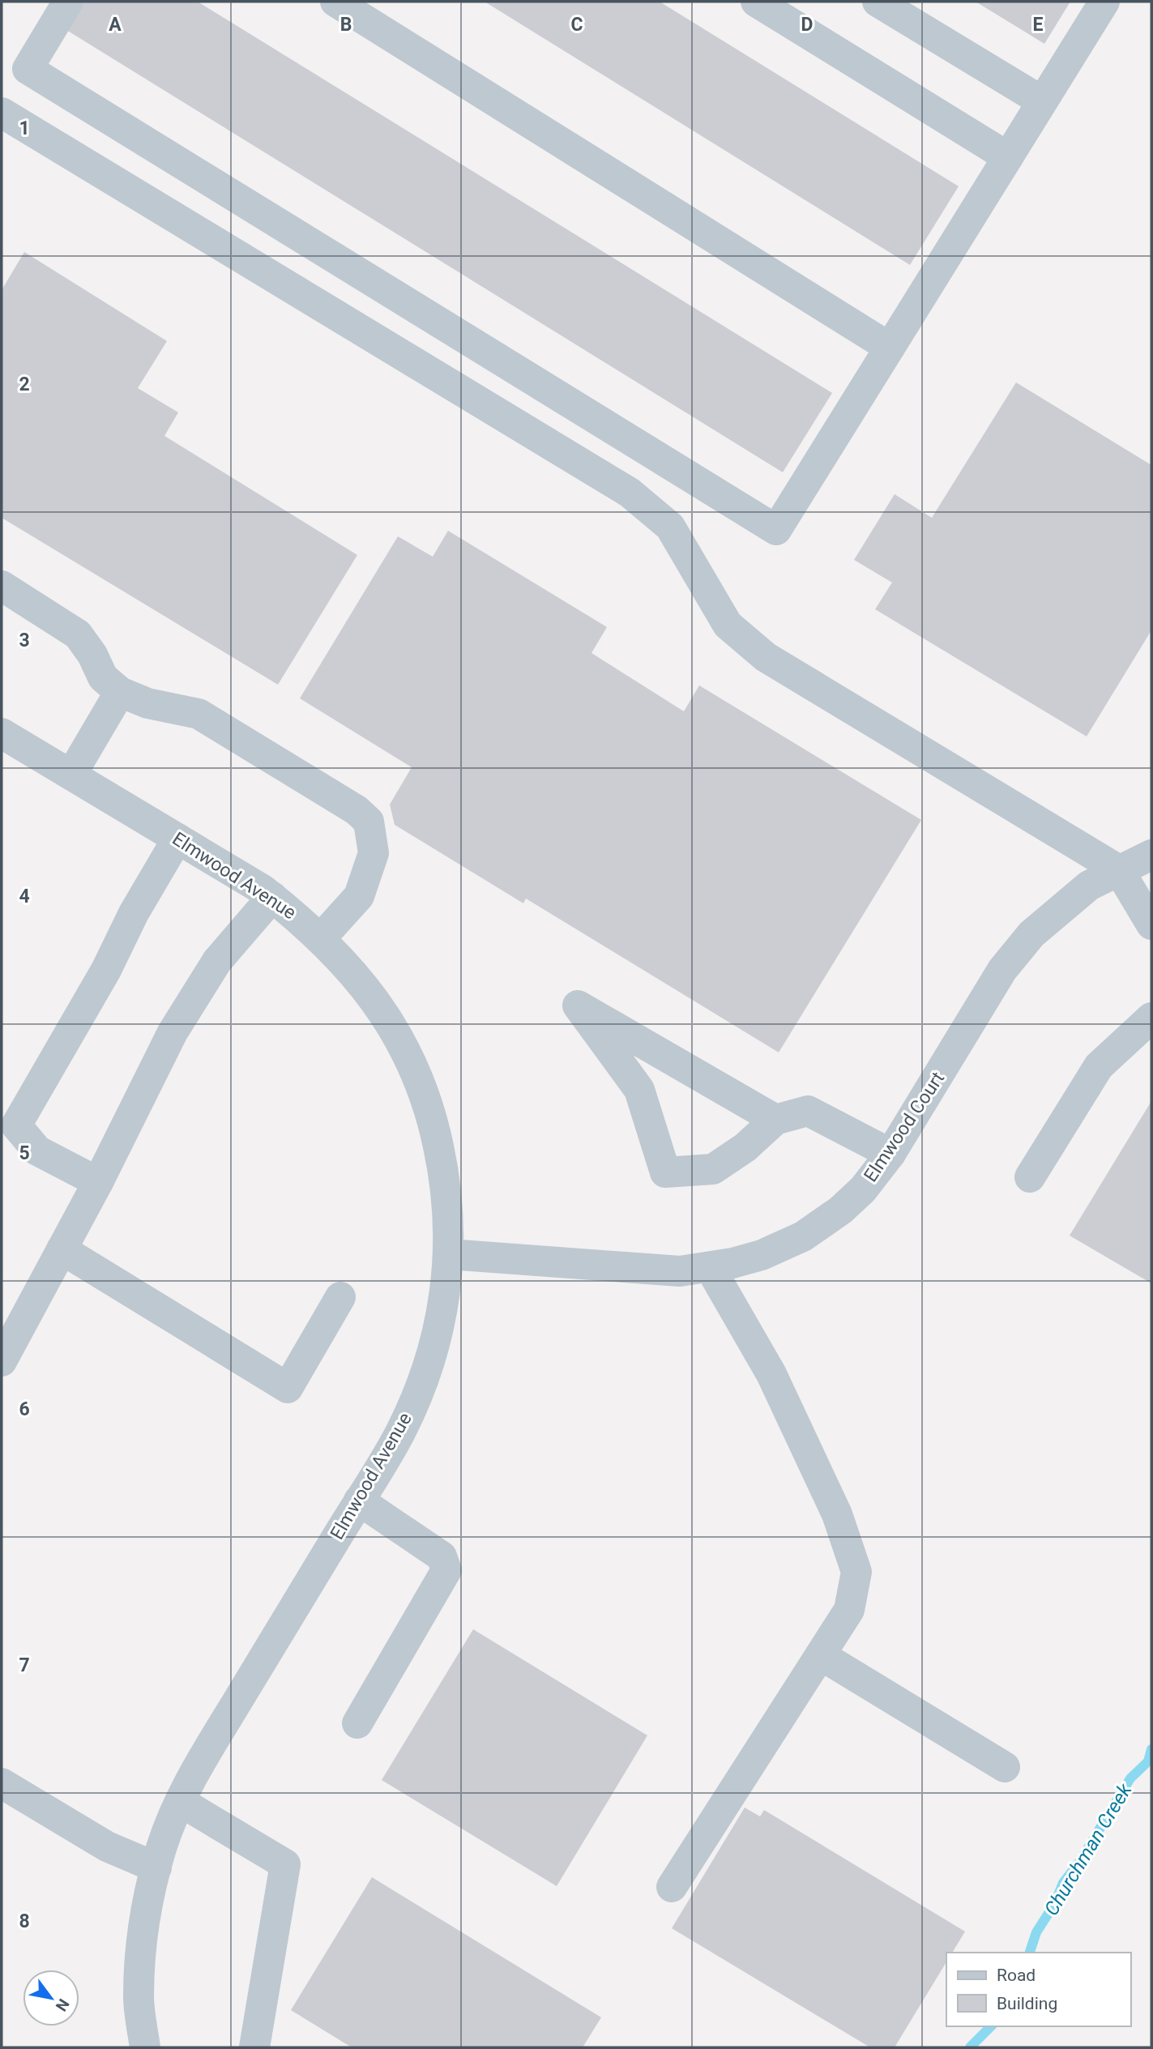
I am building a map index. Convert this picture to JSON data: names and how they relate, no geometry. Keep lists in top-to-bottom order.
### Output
{
  "streets": {
    "street": ["Elmwood Avenue", "Elmwood Court"]
  },
  "crossings": [
    ["Elmwood Avenue", "Elmwood Court"]
  ],
  "water": ["Churchman Creek"],
  "legend": ["Road", "Building"],
  "north": "bottom right",
  "grid": {
    "columns": [
      "A",
      "B",
      "C",
      "D",
      "E"
    ],
    "rows": [
      "1",
      "2",
      "3",
      "4",
      "5",
      "6",
      "7",
      "8"
    ]
  }
}
